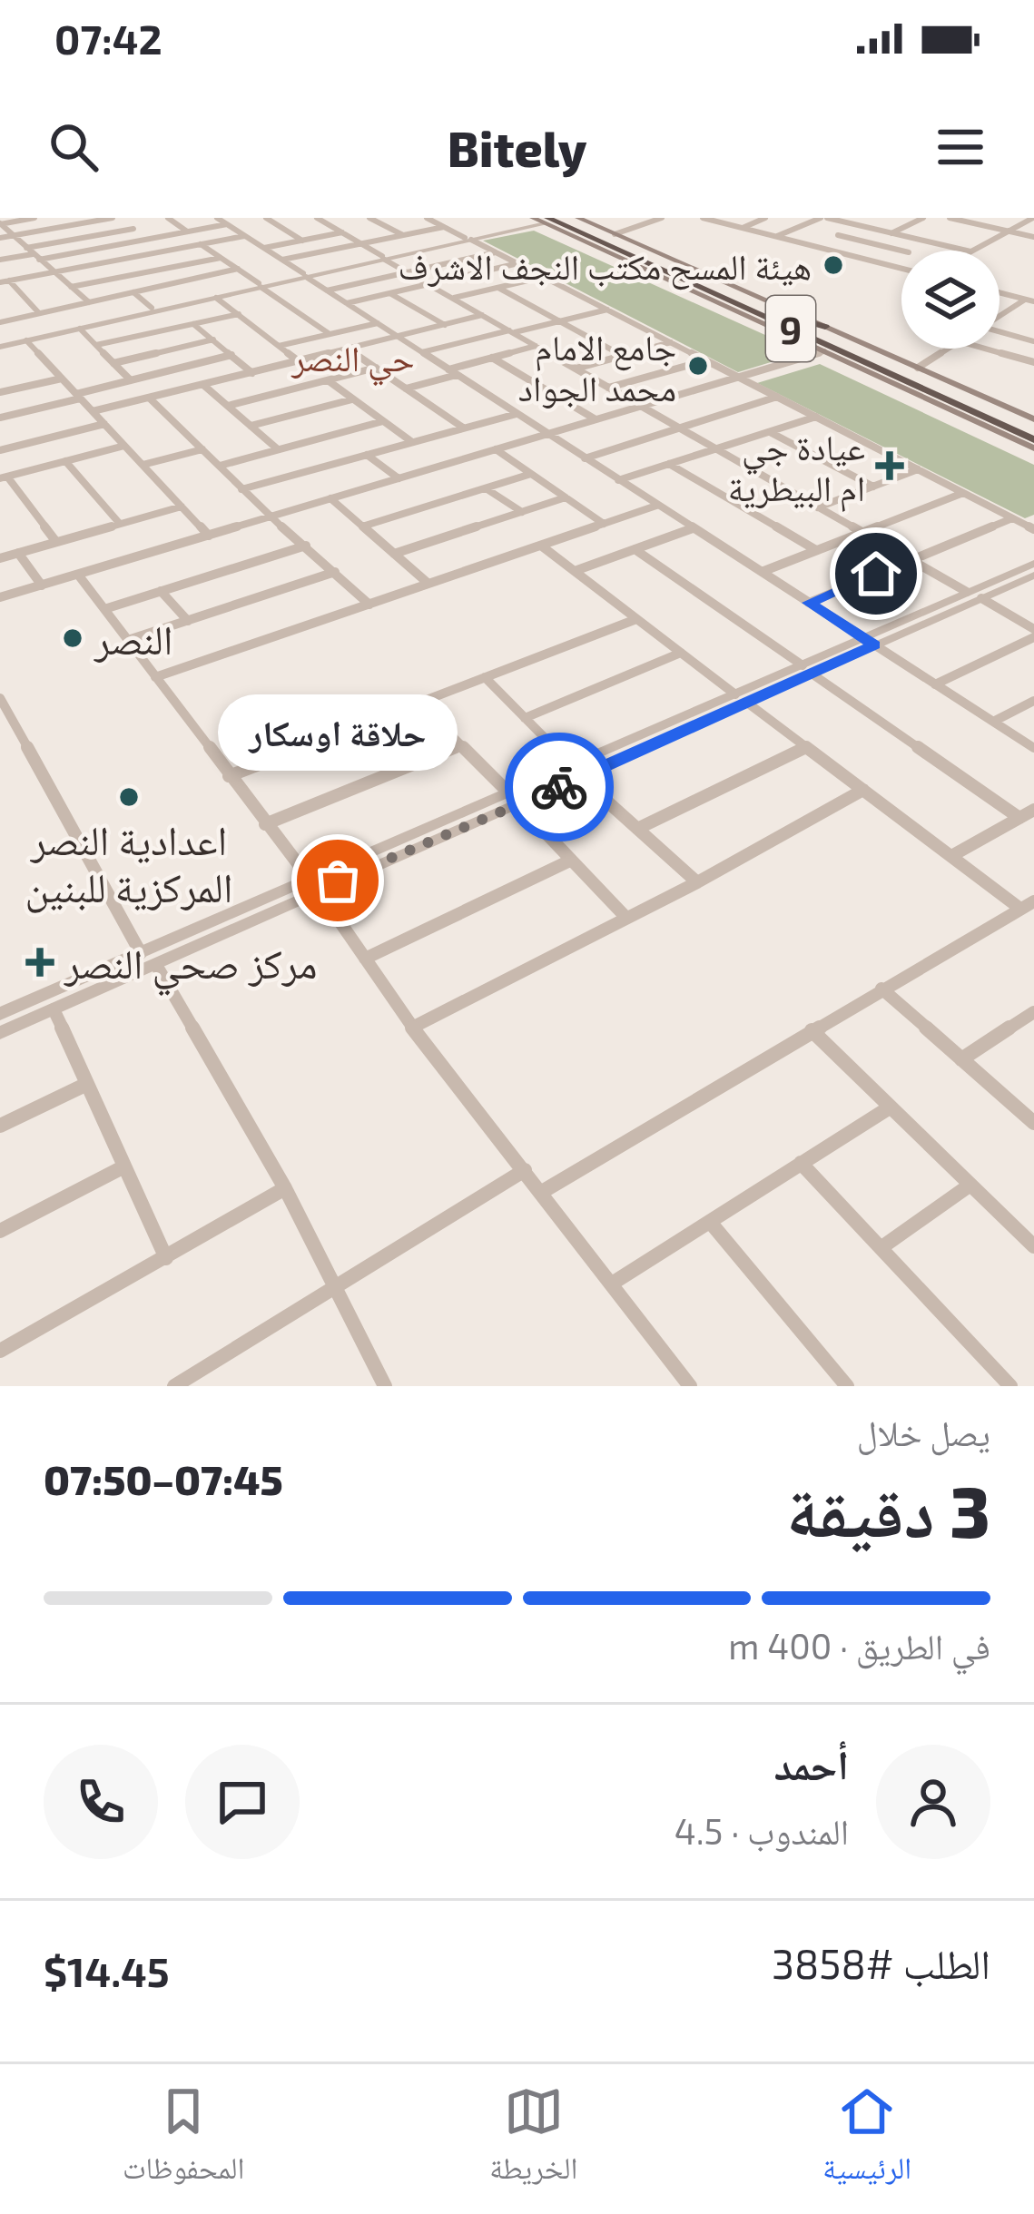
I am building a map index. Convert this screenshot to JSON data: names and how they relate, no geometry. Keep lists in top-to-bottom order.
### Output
{
  "streets": {
    "highway": ["9"]
  },
  "districts": ["حي النصر"],
  "places": {
    "other": [
      "هيئة المسح مكتب النجف الاشرف",
      "جامع الامام محمد الجواد",
      "النصر",
      "اعدادية النصر المركزية للبنين",
      "حلاقة اوسكار"
    ],
    "health": ["عيادة جي ام البيطرية", "مركز صحي النصر"]
  },
  "page": {
    "status": "07:42",
    "header": "Bitely",
    "bubble": "حلاقة اوسكار",
    "heading": ["3 دقيقة", "يصل خلال", "07:45–07:50"],
    "panel": [
      "أحمد",
      "المندوب · 4.5",
      "الطلب #3858",
      "$14.45"
    ],
    "bar": "في الطريق · 400 m",
    "tabs": ["الرئيسية", "الخريطة", "المحفوظات"]
  }
}
